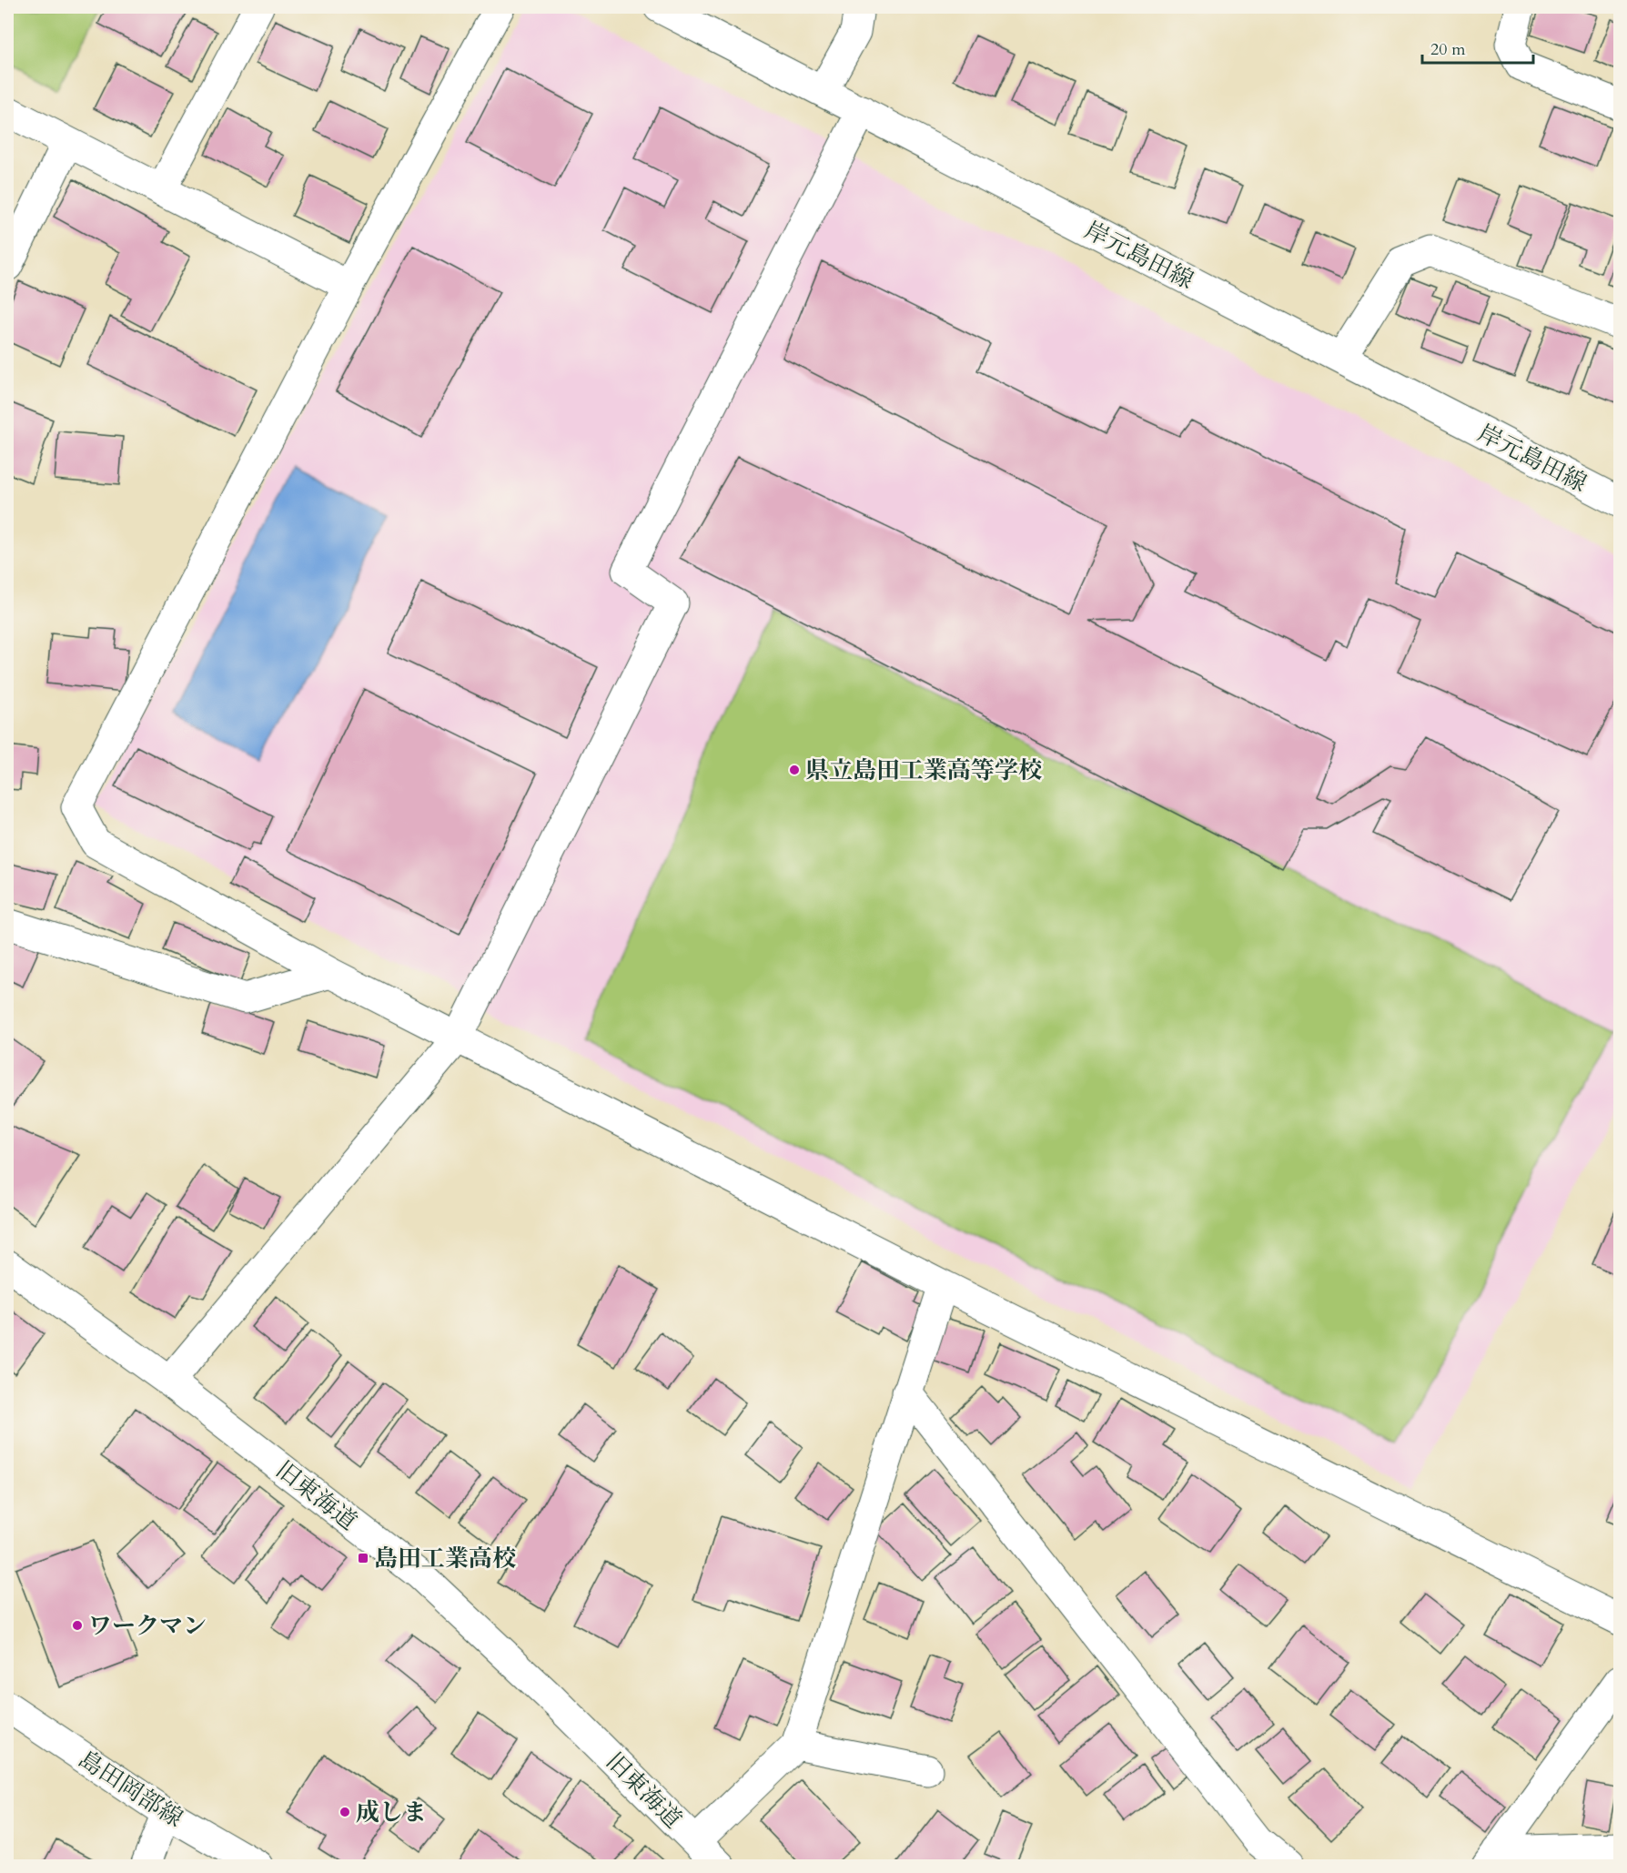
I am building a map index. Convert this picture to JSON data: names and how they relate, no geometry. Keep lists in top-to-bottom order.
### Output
{
  "streets": {
    "street": ["岸元島田線", "旧東海道", "島田岡部線"]
  },
  "places": {
    "other": ["県立島田工業高等学校", "ワークマン", "成しま"],
    "transit": ["島田工業高校"]
  },
  "scale_bar": "20 m"
}
